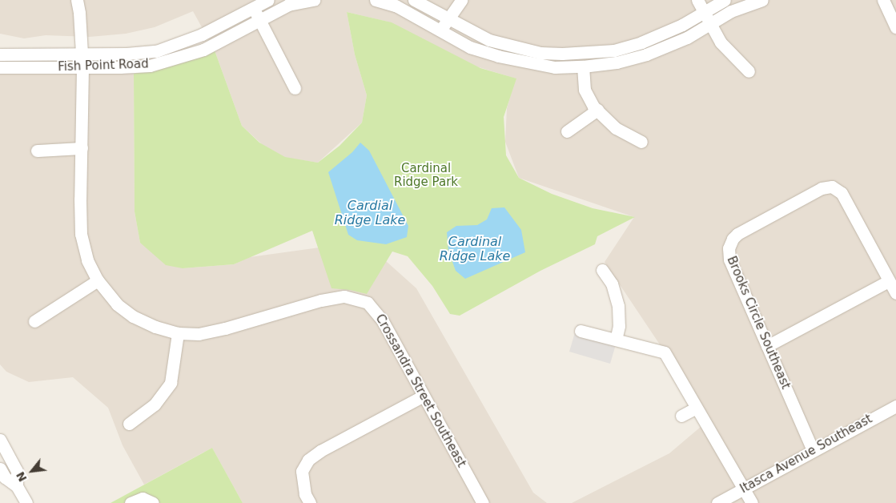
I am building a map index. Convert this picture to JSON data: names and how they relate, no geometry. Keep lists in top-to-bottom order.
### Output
{
  "streets": {
    "street": [
      "Fish Point Road",
      "Brooks Circle Southeast",
      "Crossandra Street Southeast",
      "Itasca Avenue Southeast"
    ]
  },
  "crossings": [
    ["Fish Point Road", "Crossandra Street Southeast"],
    ["Brooks Circle Southeast", "Itasca Avenue Southeast"]
  ],
  "water": ["Cardial Ridge Lake", "Cardinal Ridge Lake"],
  "parks": ["Cardinal Ridge Park"],
  "north": "bottom left"
}
